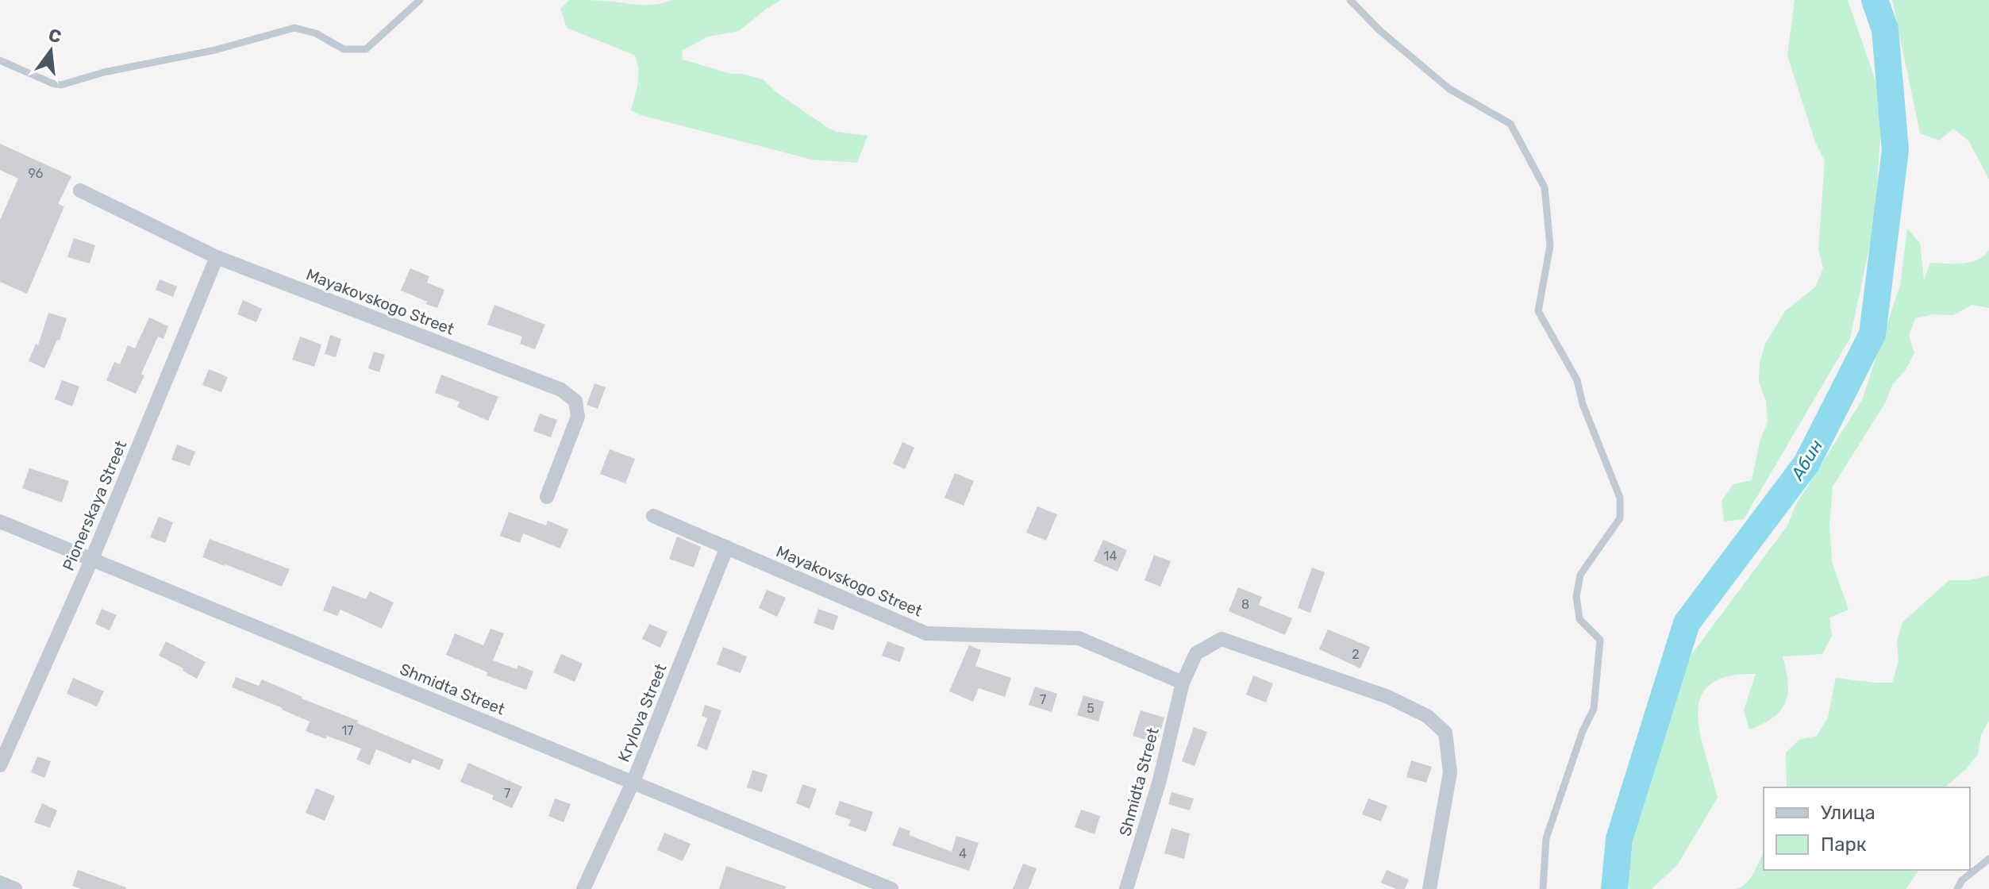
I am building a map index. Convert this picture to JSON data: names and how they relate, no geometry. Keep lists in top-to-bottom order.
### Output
{
  "streets": {
    "street": [
      "Mayakovskogo Street",
      "Pionerskaya Street",
      "Shmidta Street",
      "Krylova Street"
    ]
  },
  "crossings": [
    ["Mayakovskogo Street", "Pionerskaya Street"],
    ["Mayakovskogo Street", "Shmidta Street"],
    ["Mayakovskogo Street", "Krylova Street"],
    ["Pionerskaya Street", "Shmidta Street"],
    ["Shmidta Street", "Krylova Street"]
  ],
  "water": ["Абин"],
  "house_numbers": [
    "96",
    "14",
    "8",
    "2",
    "7",
    "5",
    "17",
    "7",
    "4"
  ],
  "legend": ["Улица", "Парк"],
  "north": "top"
}
